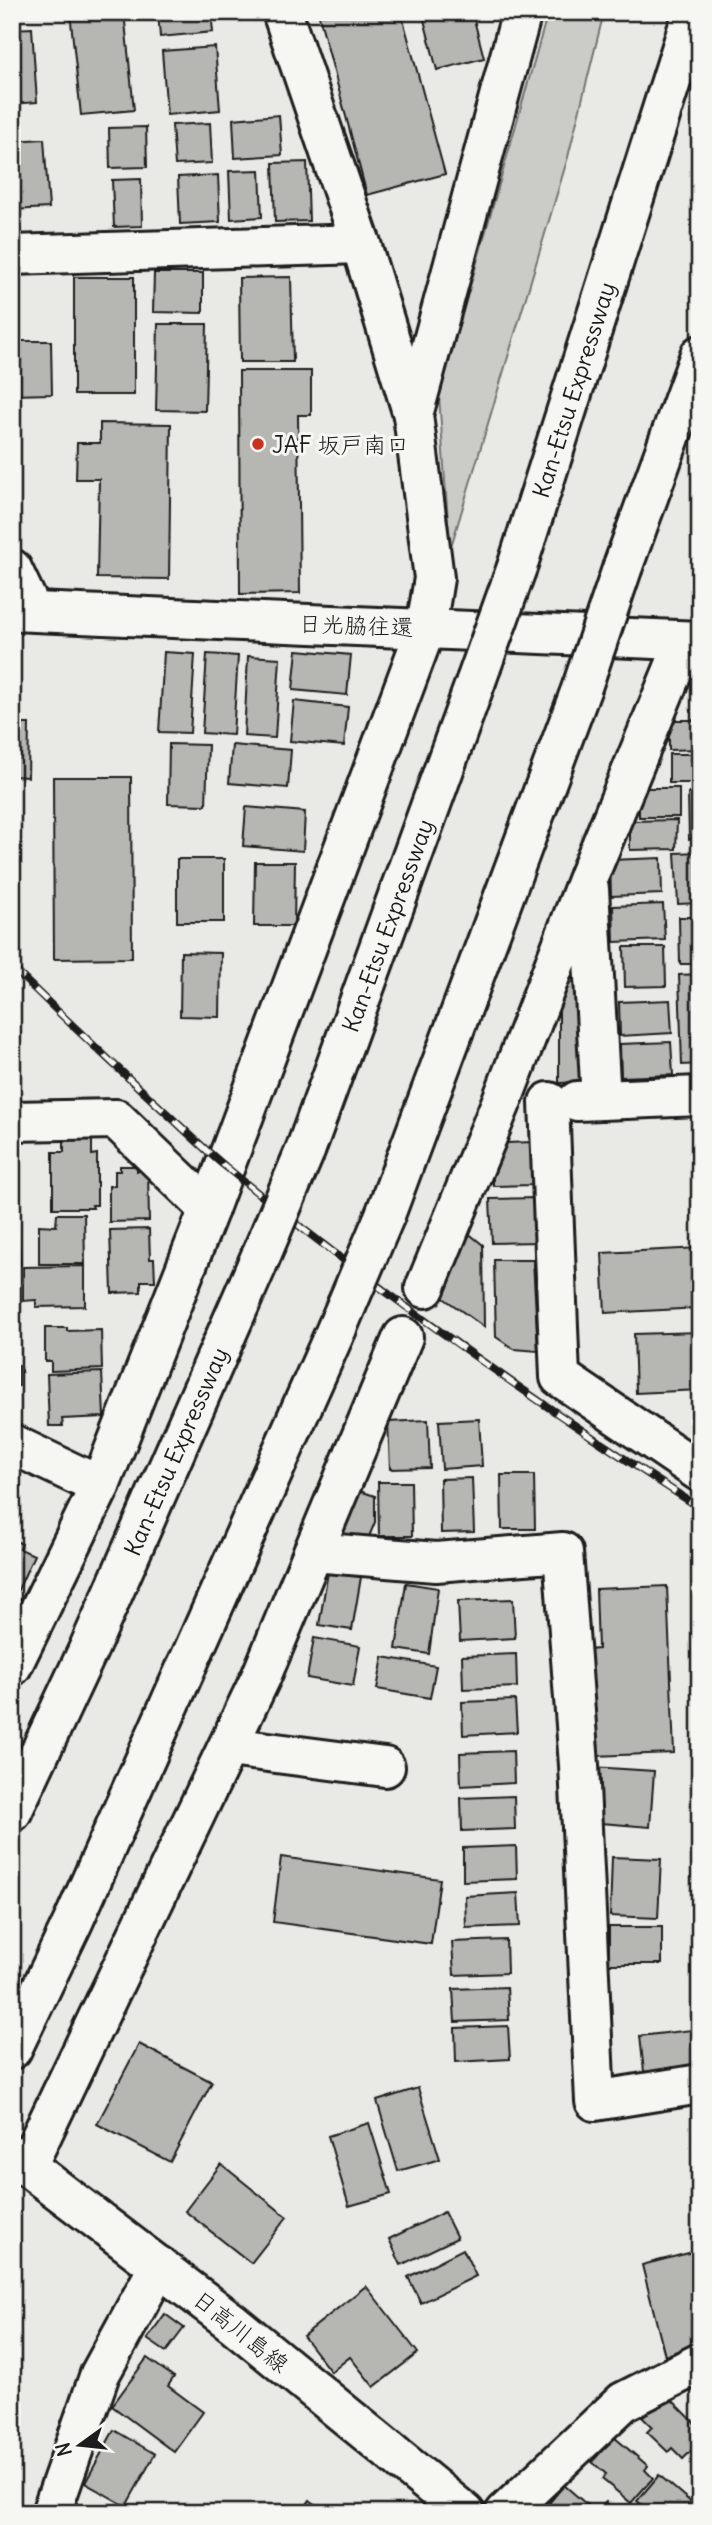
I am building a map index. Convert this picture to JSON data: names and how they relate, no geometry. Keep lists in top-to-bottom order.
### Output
{
  "streets": {
    "main road": ["Kan-Etsu Expressway", "日光脇往還", "日高川島線"]
  },
  "places": ["JAF 坂戸南口"],
  "north": "left"
}
